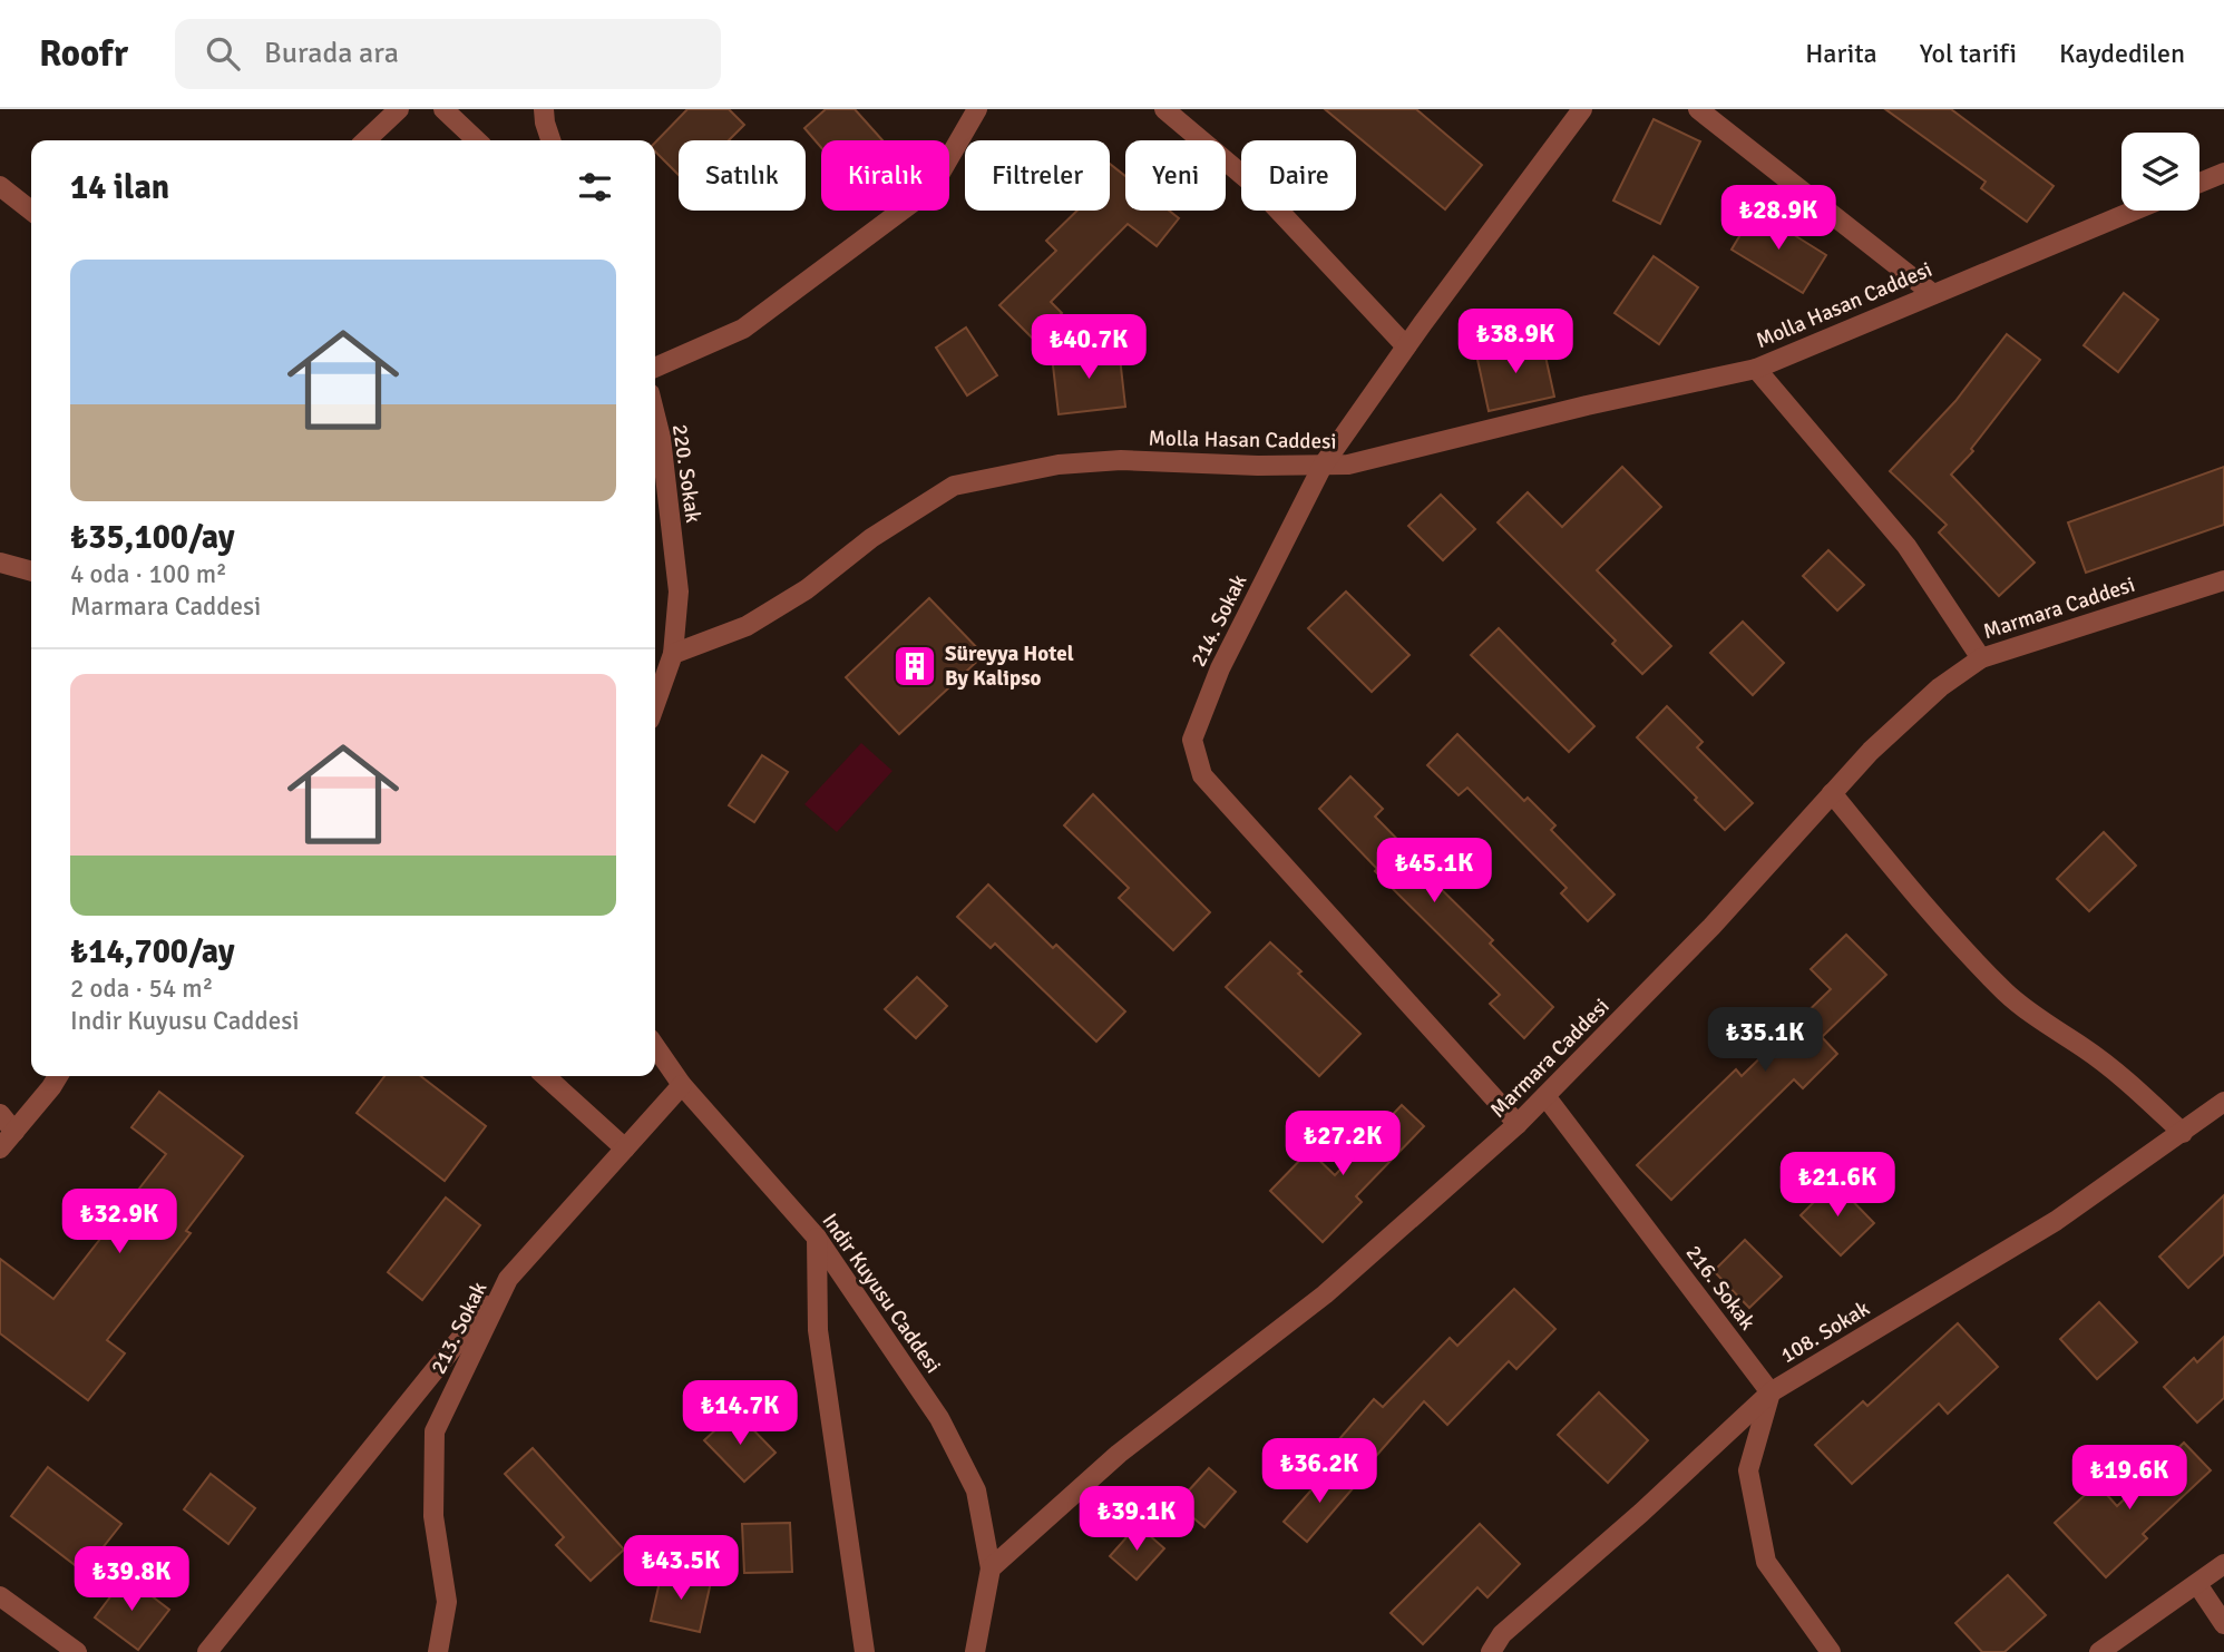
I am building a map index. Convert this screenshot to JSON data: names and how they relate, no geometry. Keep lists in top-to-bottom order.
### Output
{
  "streets": {
    "street": [
      "Molla Hasan Caddesi",
      "220. Sokak",
      "Marmara Caddesi",
      "214. Sokak",
      "216. Sokak",
      "Indir Kuyusu Caddesi",
      "213. Sokak",
      "108. Sokak"
    ]
  },
  "crossings": [
    ["Molla Hasan Caddesi", "220. Sokak"],
    ["Molla Hasan Caddesi", "214. Sokak"],
    ["Marmara Caddesi", "214. Sokak"],
    ["Marmara Caddesi", "216. Sokak"],
    ["Marmara Caddesi", "Indir Kuyusu Caddesi"],
    ["216. Sokak", "108. Sokak"],
    ["Indir Kuyusu Caddesi", "213. Sokak"]
  ],
  "places": {
    "building": ["Süreyya Hotel By Kalipso"]
  },
  "page": {
    "header": "Roofr",
    "search": "Burada ara",
    "nav": ["Harita", "Yol tarifi", "Kaydedilen"],
    "chip": [
      "Satılık",
      "Kiralık",
      "Filtreler",
      "Yeni",
      "Daire"
    ],
    "heading": "14 ilan",
    "price": [
      "₺28.9K",
      "₺38.9K",
      "₺40.7K",
      "₺45.1K",
      "₺35.1K",
      "₺27.2K",
      "₺21.6K",
      "₺32.9K",
      "₺14.7K",
      "₺36.2K",
      "₺19.6K",
      "₺39.1K",
      "₺43.5K",
      "₺39.8K"
    ],
    "list": [
      {
        "name": "₺35,100/ay",
        "note": "4 oda · 100 m² · Marmara Caddesi"
      },
      {
        "name": "₺14,700/ay",
        "note": "2 oda · 54 m² · Indir Kuyusu Caddesi"
      }
    ]
  }
}
